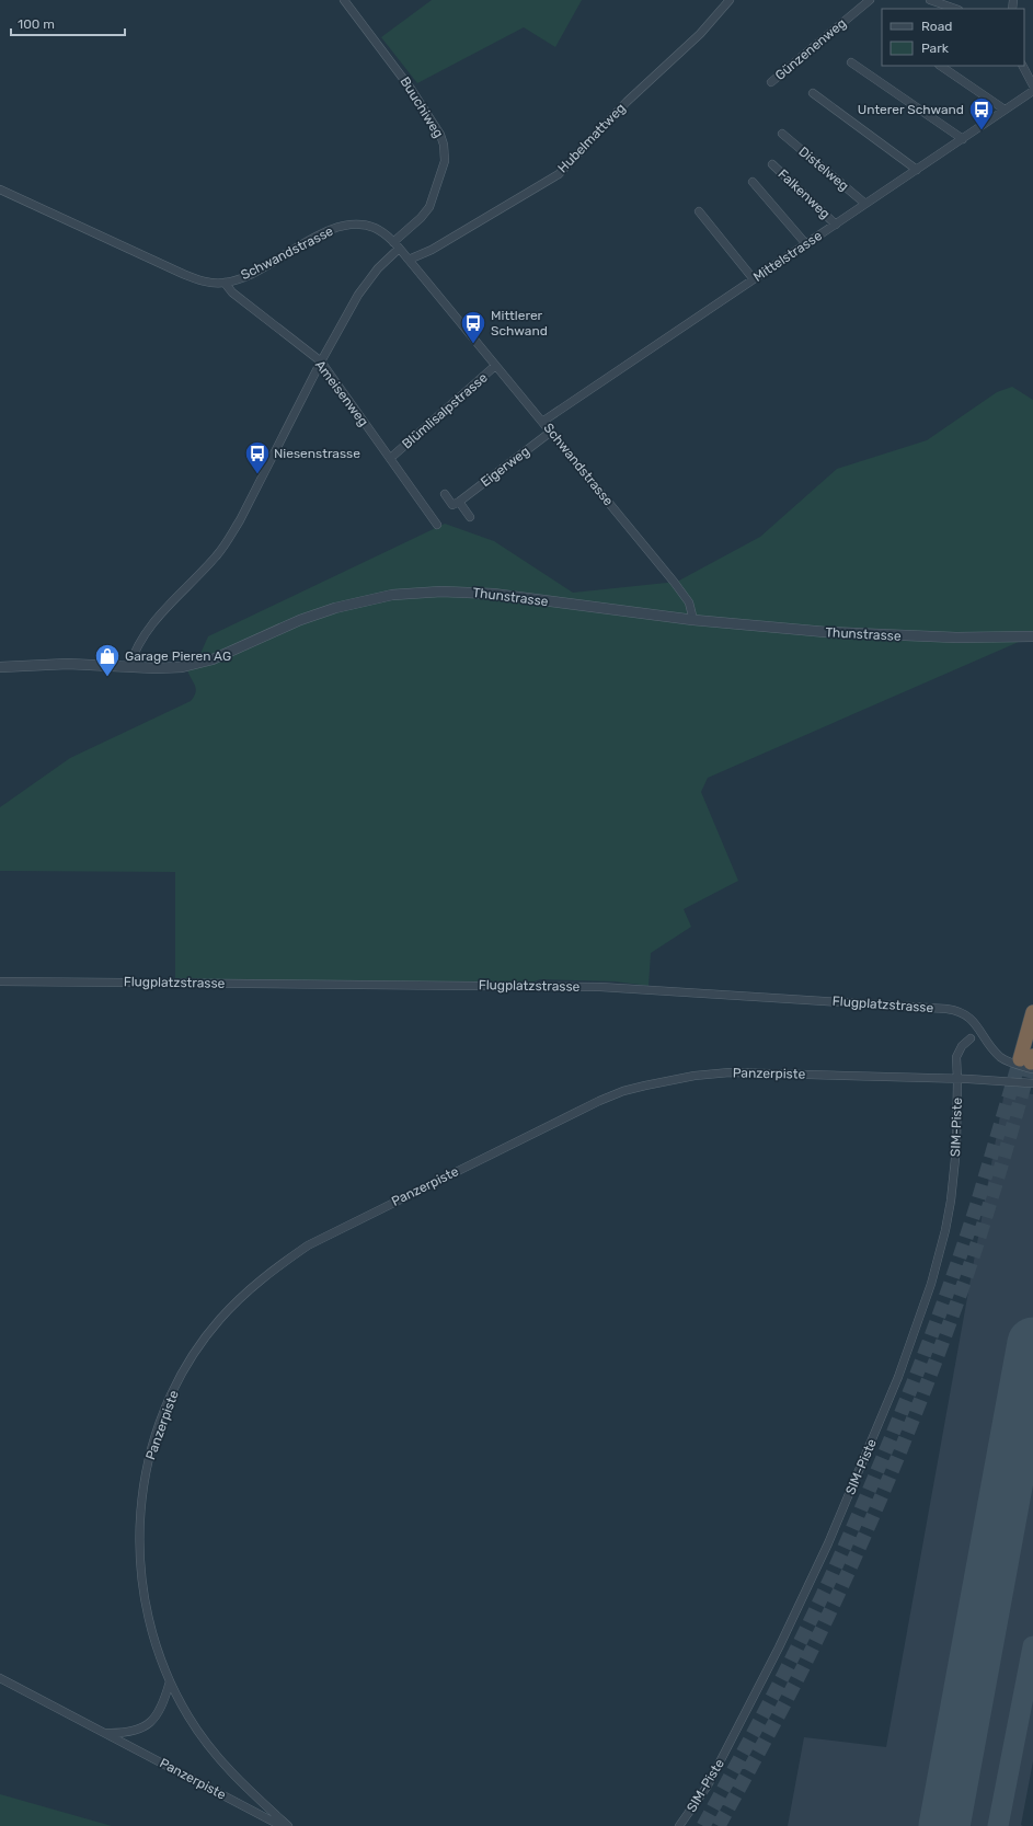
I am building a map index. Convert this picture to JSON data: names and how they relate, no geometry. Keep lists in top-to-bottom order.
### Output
{
  "streets": {
    "street": [
      "Günzenenweg",
      "Buuchiweg",
      "Hubelmattweg",
      "Distelweg",
      "Falkenweg",
      "Schwandstrasse",
      "Mittelstrasse",
      "Ameisenweg",
      "Blümlisalpstrasse",
      "Eigerweg",
      "Thunstrasse",
      "Flugplatzstrasse",
      "Panzerpiste",
      "SIM-Piste"
    ]
  },
  "crossings": [
    ["Buuchiweg", "Schwandstrasse"],
    ["Hubelmattweg", "Schwandstrasse"],
    ["Distelweg", "Mittelstrasse"],
    ["Falkenweg", "Mittelstrasse"],
    ["Schwandstrasse", "Mittelstrasse"],
    ["Schwandstrasse", "Ameisenweg"],
    ["Schwandstrasse", "Blümlisalpstrasse"],
    ["Schwandstrasse", "Eigerweg"],
    ["Schwandstrasse", "Thunstrasse"],
    ["Panzerpiste", "SIM-Piste"]
  ],
  "places": {
    "bus stop": ["Unterer Schwand", "Mittlerer Schwand", "Niesenstrasse"],
    "shop": ["Garage Pieren AG"]
  },
  "legend": ["Road", "Park"],
  "scale_bar": "100 m"
}
